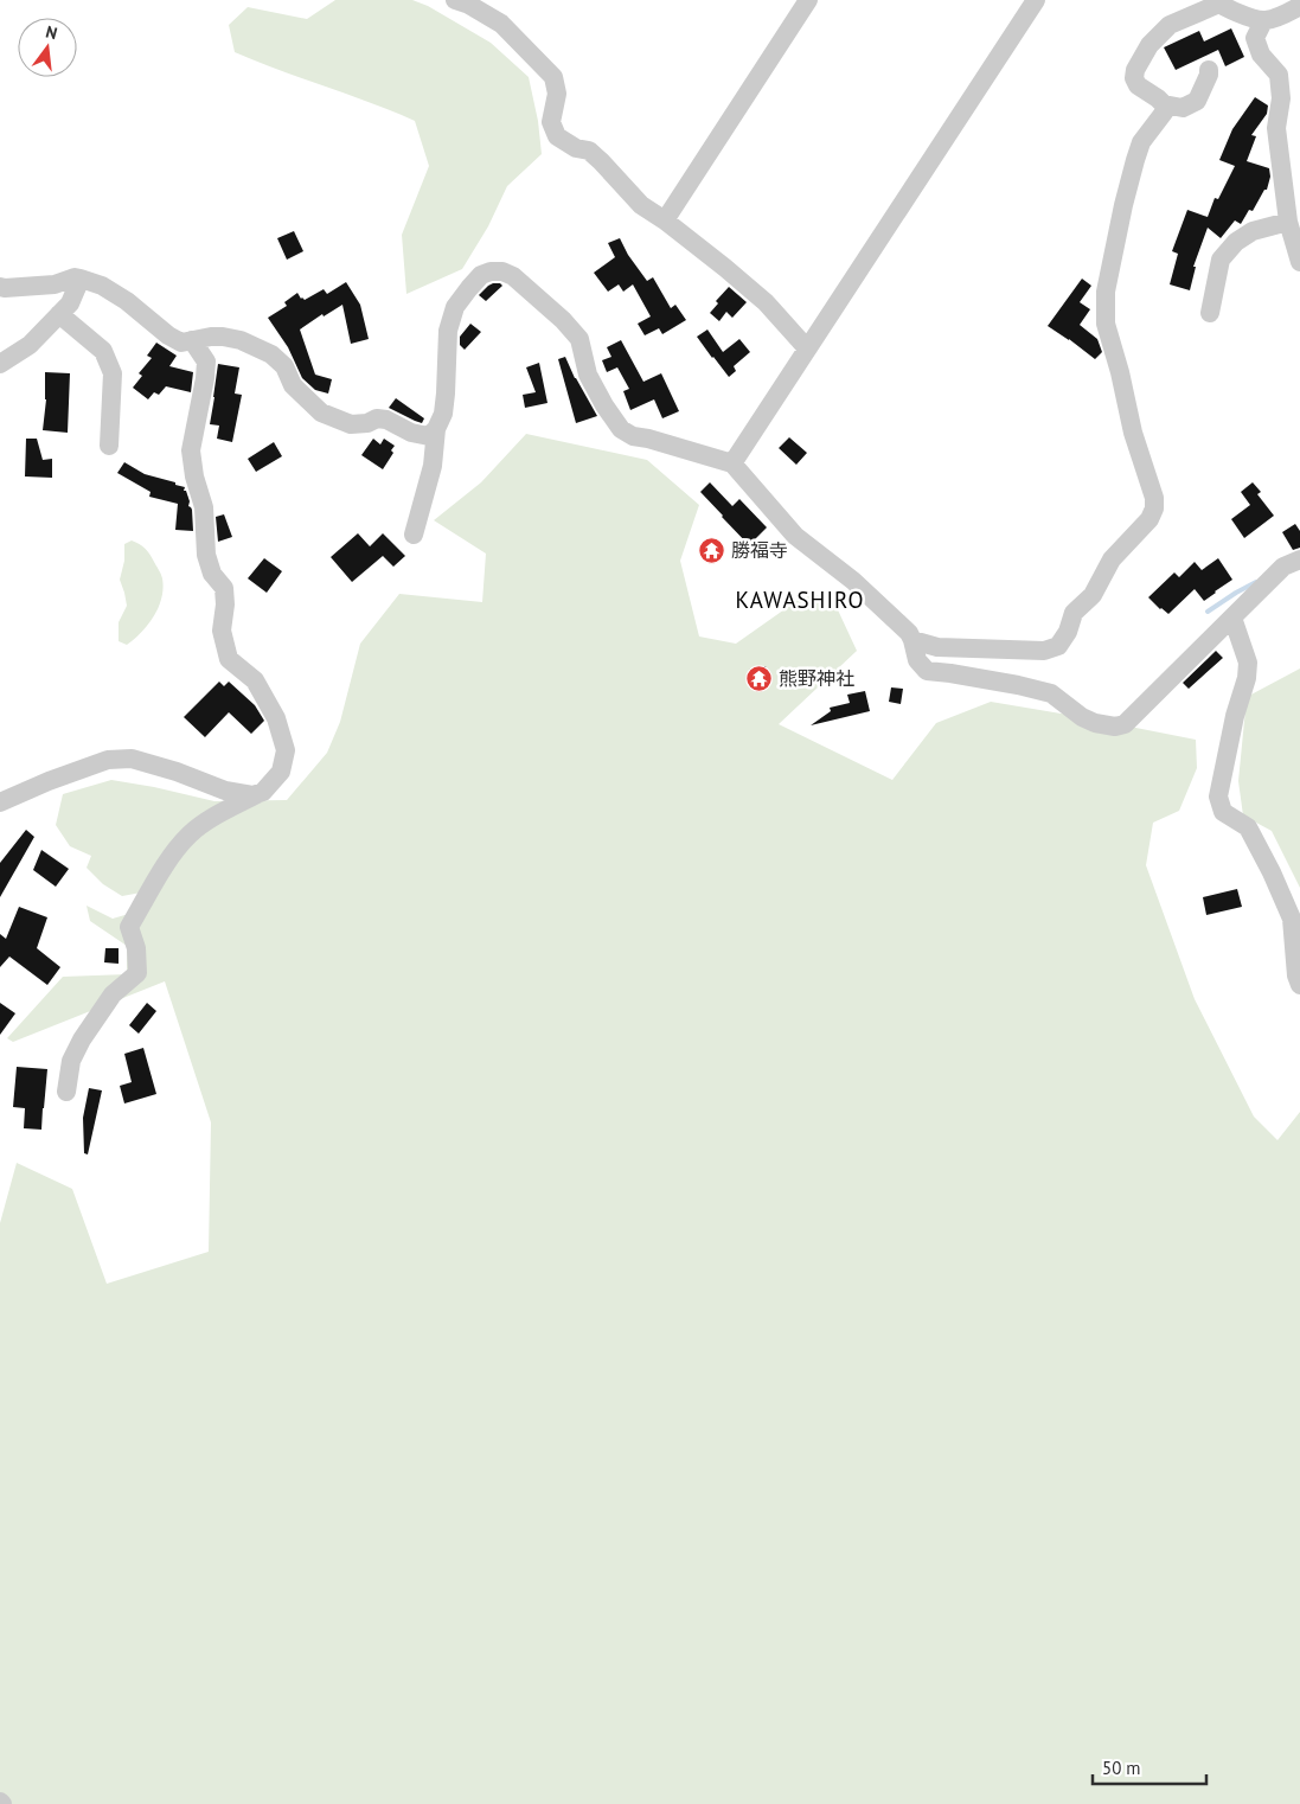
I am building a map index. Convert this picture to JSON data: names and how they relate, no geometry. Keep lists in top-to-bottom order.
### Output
{
  "districts": ["KAWASHIRO"],
  "places": {
    "temple": ["勝福寺", "熊野神社"]
  },
  "scale_bar": "50 m",
  "north": "top"
}
